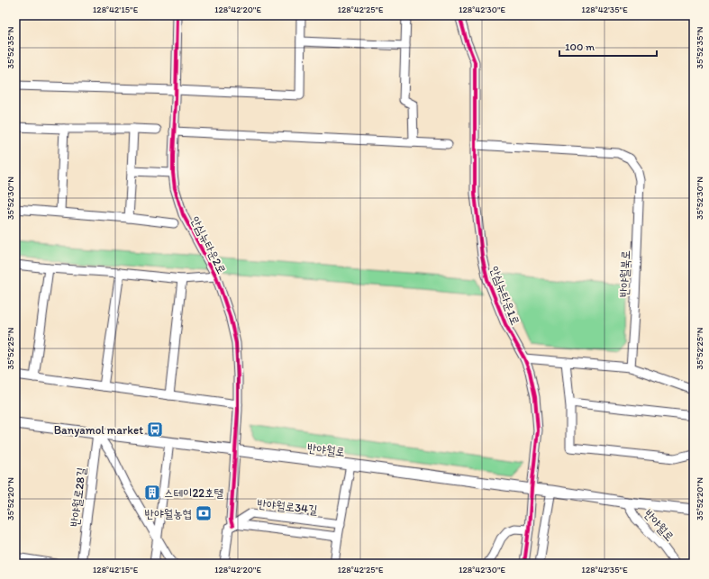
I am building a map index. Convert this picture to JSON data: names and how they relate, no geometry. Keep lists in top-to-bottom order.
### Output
{
  "streets": {
    "main road": ["반야월로"],
    "street": [
      "안심뉴타운2로",
      "반야월북로",
      "안심뉴타운1로",
      "반야월로28길",
      "반야월로34길"
    ]
  },
  "crossings": [
    ["안심뉴타운2로", "반야월로"],
    ["안심뉴타운2로", "반야월로34길"],
    ["반야월북로", "안심뉴타운1로"],
    ["안심뉴타운1로", "반야월로"],
    ["반야월로", "반야월로28길"]
  ],
  "places": {
    "bus stop": ["Banyamol market"],
    "building": ["스테이22호텔"],
    "bank": ["반야월농협"]
  },
  "scale_bar": "100 m",
  "coordinates": [
    "128°42'15\"E",
    "128°42'20\"E",
    "128°42'25\"E",
    "128°42'30\"E",
    "128°42'35\"E",
    "35°52'35\"N",
    "35°52'30\"N",
    "35°52'25\"N",
    "35°52'20\"N"
  ]
}
